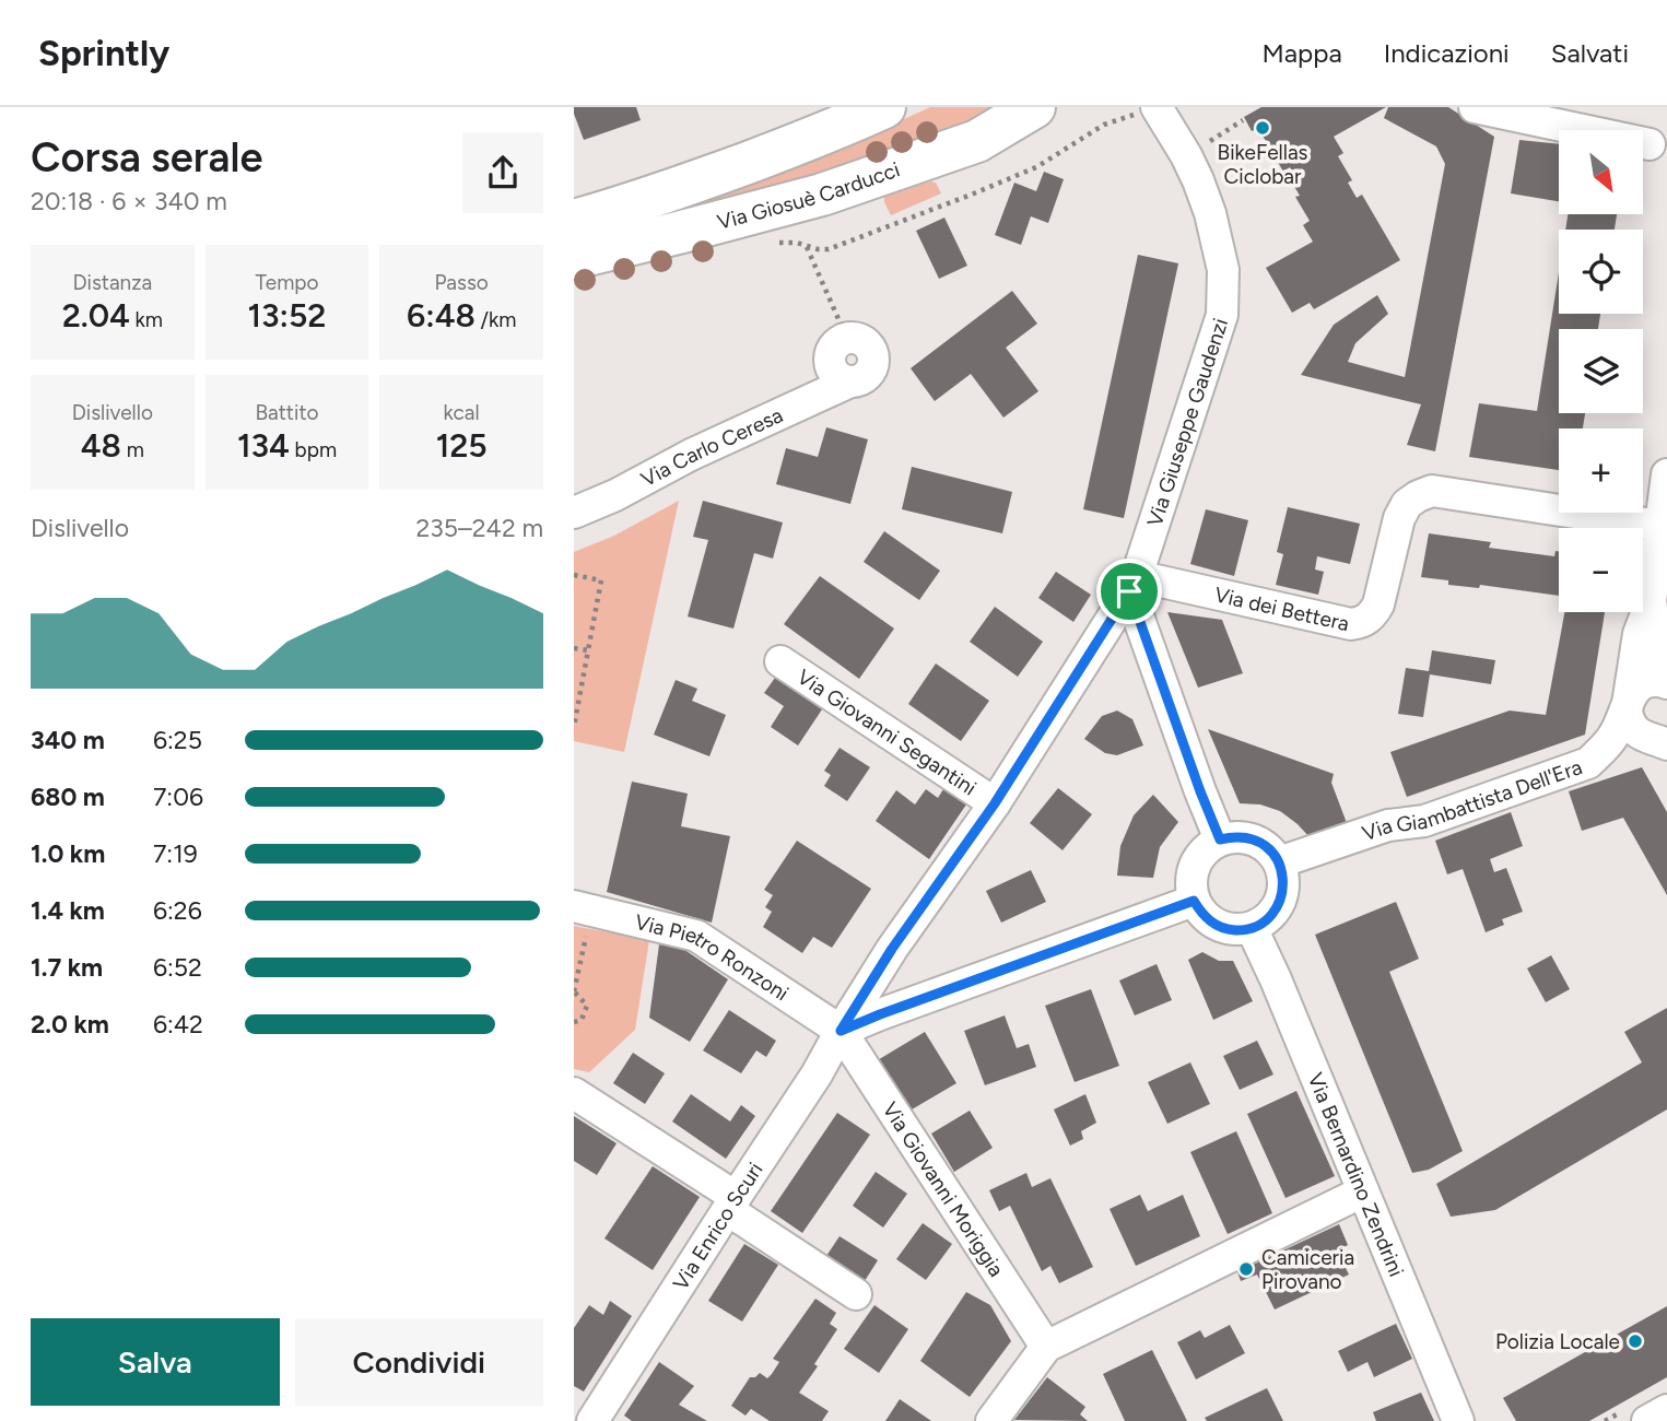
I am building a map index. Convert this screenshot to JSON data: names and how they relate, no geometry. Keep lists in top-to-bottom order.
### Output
{
  "streets": {
    "main road": ["Via Giosuè Carducci"],
    "street": [
      "Via Giuseppe Gaudenzi",
      "Via Carlo Ceresa",
      "Via dei Bettera",
      "Via Giovanni Segantini",
      "Via Giambattista Dell'Era",
      "Via Pietro Ronzoni",
      "Via Bernardino Zendrini",
      "Via Giovanni Moriggia",
      "Via Enrico Scuri"
    ]
  },
  "crossings": [
    ["Via Giuseppe Gaudenzi", "Via dei Bettera"],
    ["Via Giuseppe Gaudenzi", "Via Giovanni Segantini"],
    ["Via Giuseppe Gaudenzi", "Via Pietro Ronzoni"],
    ["Via Giuseppe Gaudenzi", "Via Giovanni Moriggia"],
    ["Via Giuseppe Gaudenzi", "Via Enrico Scuri"],
    ["Via Giambattista Dell'Era", "Via Bernardino Zendrini"],
    ["Via Pietro Ronzoni", "Via Giovanni Moriggia"],
    ["Via Pietro Ronzoni", "Via Enrico Scuri"],
    ["Via Giovanni Moriggia", "Via Enrico Scuri"]
  ],
  "places": ["BikeFellas Ciclobar", "Camiceria Pirovano", "Polizia Locale"],
  "north": "bottom right",
  "page": {
    "header": "Sprintly",
    "nav": ["Mappa", "Indicazioni", "Salvati"],
    "heading": ["Corsa serale", "20:18 · 6 × 340 m"],
    "map_buttons": ["+", "−"],
    "stats": [
      ["Distanza", "2.04 km"],
      ["Tempo", "13:52"],
      ["Passo", "6:48 /km"],
      ["Dislivello", "48 m"],
      ["Battito", "134 bpm"],
      ["kcal", "125"]
    ],
    "chart": ["Dislivello", "235–242 m"],
    "list": [
      {
        "name": "340 m",
        "note": "6:25"
      },
      {
        "name": "680 m",
        "note": "7:06"
      },
      {
        "name": "1.0 km",
        "note": "7:19"
      },
      {
        "name": "1.4 km",
        "note": "6:26"
      },
      {
        "name": "1.7 km",
        "note": "6:52"
      },
      {
        "name": "2.0 km",
        "note": "6:42"
      }
    ],
    "buttons": ["Salva", "Condividi"]
  }
}
